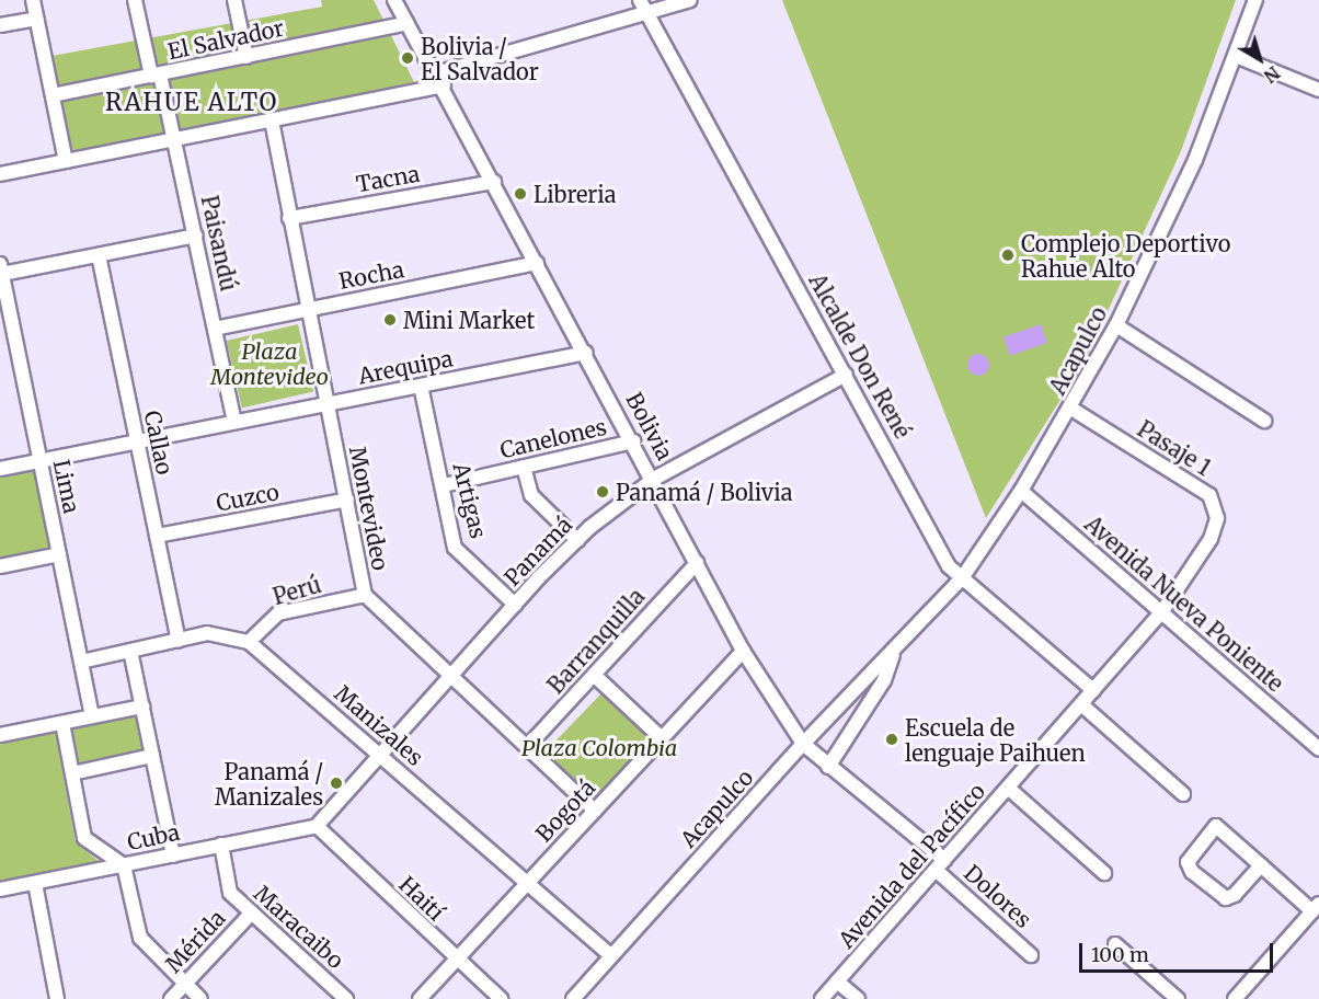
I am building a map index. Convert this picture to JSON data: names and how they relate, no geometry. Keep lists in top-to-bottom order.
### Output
{
  "streets": {
    "street": [
      "El Salvador",
      "Tacna",
      "Paisandú",
      "Rocha",
      "Acapulco",
      "Alcalde Don René",
      "Arequipa",
      "Bolivia",
      "Canelones",
      "Callao",
      "Pasaje 1",
      "Lima",
      "Cuzco",
      "Artigas",
      "Montevideo",
      "Panamá",
      "Perú",
      "Avenida Nueva Poniente",
      "Barranquilla",
      "Manizales",
      "Bogotá",
      "Cuba",
      "Avenida del Pacífico",
      "Dolores",
      "Haití",
      "Maracaibo",
      "Mérida"
    ]
  },
  "crossings": [
    ["El Salvador", "Paisandú"],
    ["El Salvador", "Bolivia"],
    ["Tacna", "Bolivia"],
    ["Tacna", "Montevideo"],
    ["Paisandú", "Rocha"],
    ["Paisandú", "Arequipa"],
    ["Rocha", "Bolivia"],
    ["Rocha", "Montevideo"],
    ["Acapulco", "Alcalde Don René"],
    ["Acapulco", "Bolivia"],
    ["Acapulco", "Pasaje 1"],
    ["Acapulco", "Avenida Nueva Poniente"],
    ["Acapulco", "Manizales"],
    ["Alcalde Don René", "Panamá"],
    ["Alcalde Don René", "Avenida del Pacífico"],
    ["Arequipa", "Bolivia"],
    ["Arequipa", "Callao"],
    ["Arequipa", "Lima"],
    ["Arequipa", "Artigas"],
    ["Arequipa", "Montevideo"],
    ["Bolivia", "Canelones"],
    ["Bolivia", "Panamá"],
    ["Bolivia", "Barranquilla"],
    ["Bolivia", "Bogotá"],
    ["Bolivia", "Avenida del Pacífico"],
    ["Bolivia", "Dolores"],
    ["Canelones", "Artigas"],
    ["Callao", "Cuzco"],
    ["Callao", "Manizales"],
    ["Pasaje 1", "Avenida Nueva Poniente"],
    ["Pasaje 1", "Avenida del Pacífico"],
    ["Lima", "Manizales"],
    ["Cuzco", "Montevideo"],
    ["Artigas", "Panamá"],
    ["Montevideo", "Panamá"],
    ["Montevideo", "Perú"],
    ["Montevideo", "Barranquilla"],
    ["Montevideo", "Bogotá"],
    ["Panamá", "Manizales"],
    ["Panamá", "Cuba"],
    ["Panamá", "Haití"],
    ["Perú", "Manizales"],
    ["Avenida Nueva Poniente", "Avenida del Pacífico"],
    ["Manizales", "Bogotá"],
    ["Bogotá", "Haití"],
    ["Cuba", "Haití"],
    ["Cuba", "Maracaibo"],
    ["Avenida del Pacífico", "Dolores"],
    ["Maracaibo", "Mérida"]
  ],
  "districts": ["RAHUE ALTO"],
  "parks": ["Plaza Montevideo", "Plaza Colombia"],
  "places": [
    "Bolivia / El Salvador",
    "Libreria",
    "Complejo Deportivo Rahue Alto",
    "Mini Market",
    "Panamá / Bolivia",
    "Escuela de lenguaje Paihuen",
    "Panamá / Manizales"
  ],
  "scale_bar": "100 m",
  "north": "bottom right"
}
